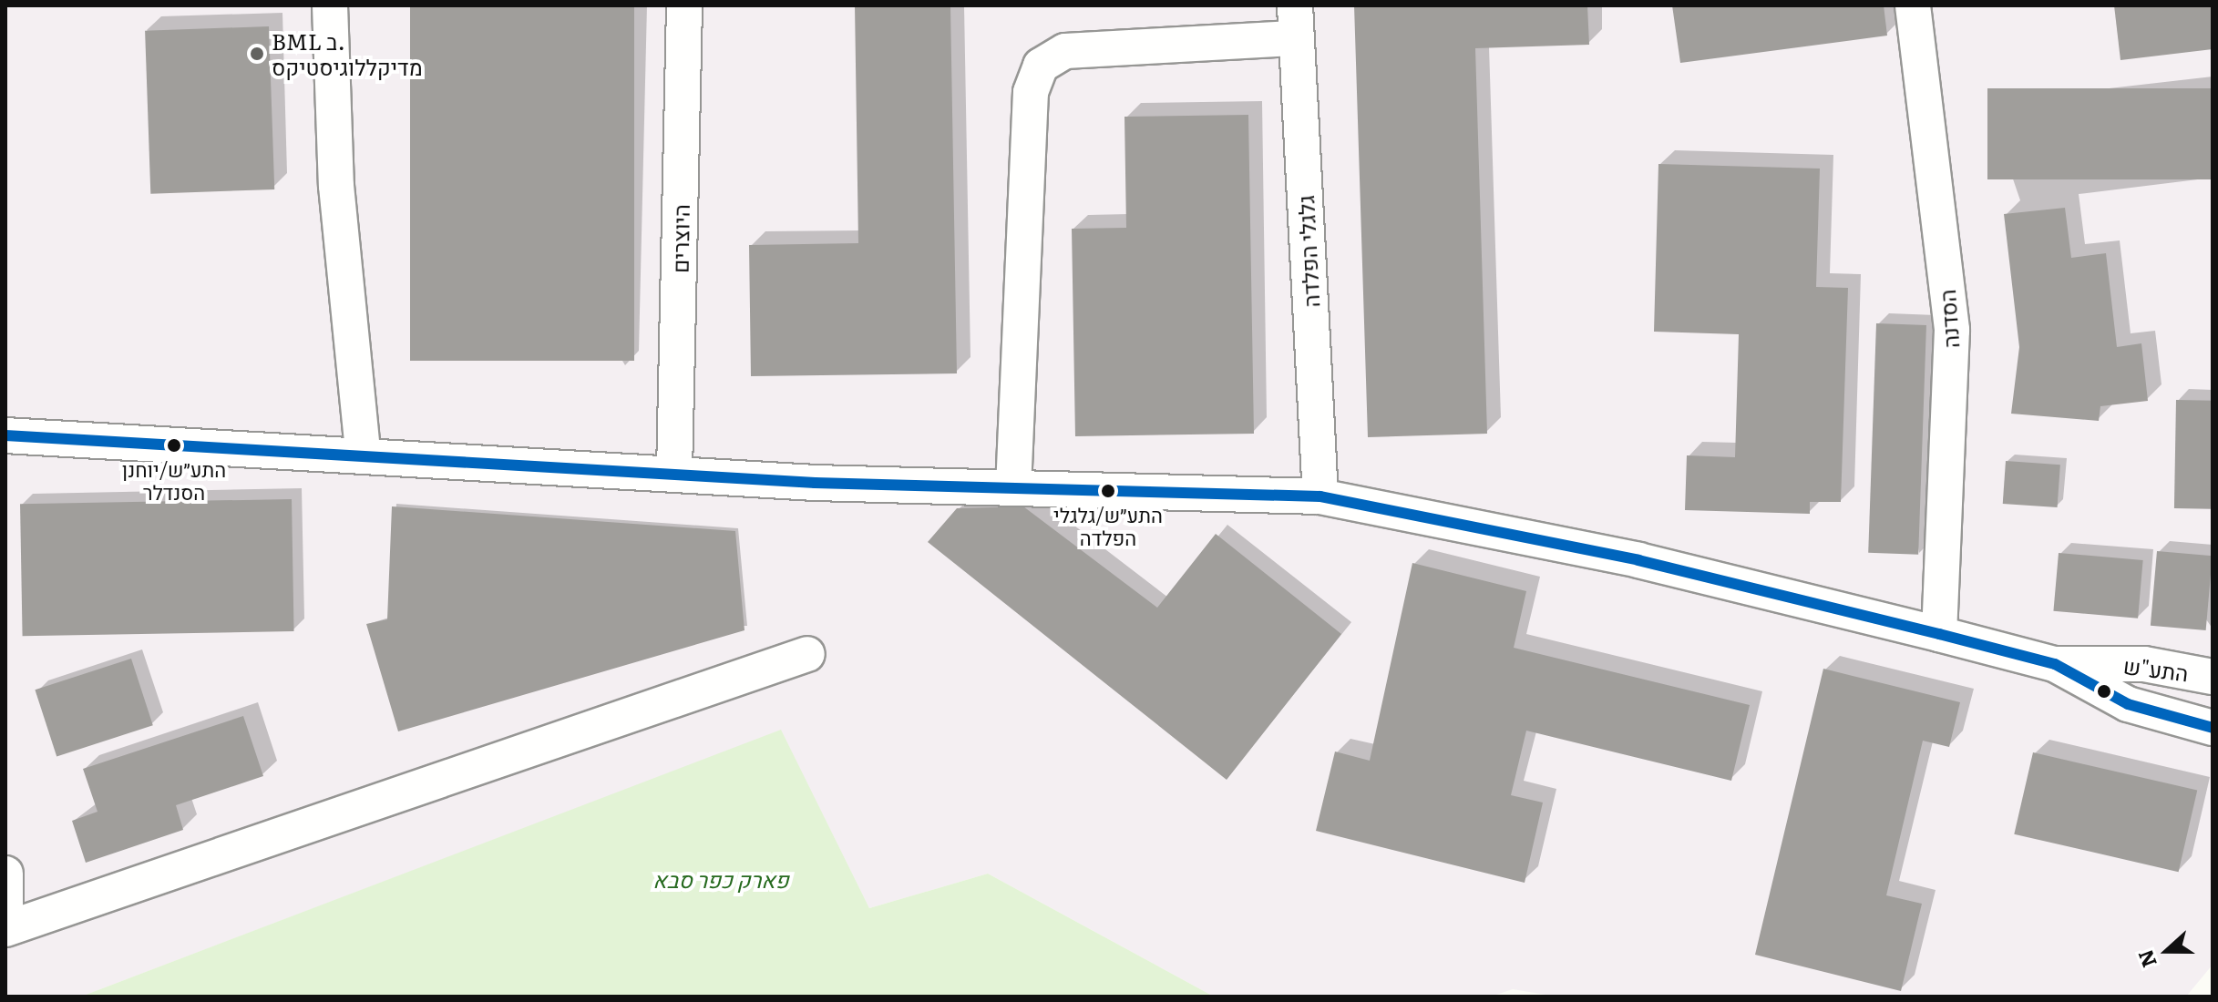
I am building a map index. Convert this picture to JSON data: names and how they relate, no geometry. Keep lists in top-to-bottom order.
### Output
{
  "streets": {
    "street": [
      "היוצרים",
      "גלגלי הפלדה",
      "הסדנה",
      "התע\"ש"
    ]
  },
  "crossings": [
    ["היוצרים", "התע\"ש"],
    ["גלגלי הפלדה", "התע\"ש"],
    ["הסדנה", "התע\"ש"]
  ],
  "parks": ["פארק כפר סבא"],
  "places": ["BML ב. מדיקללוגיסטיקס", "התע״ש/יוחנן הסנדלר", "התע״ש/גלגלי הפלדה"],
  "north": "left"
}
